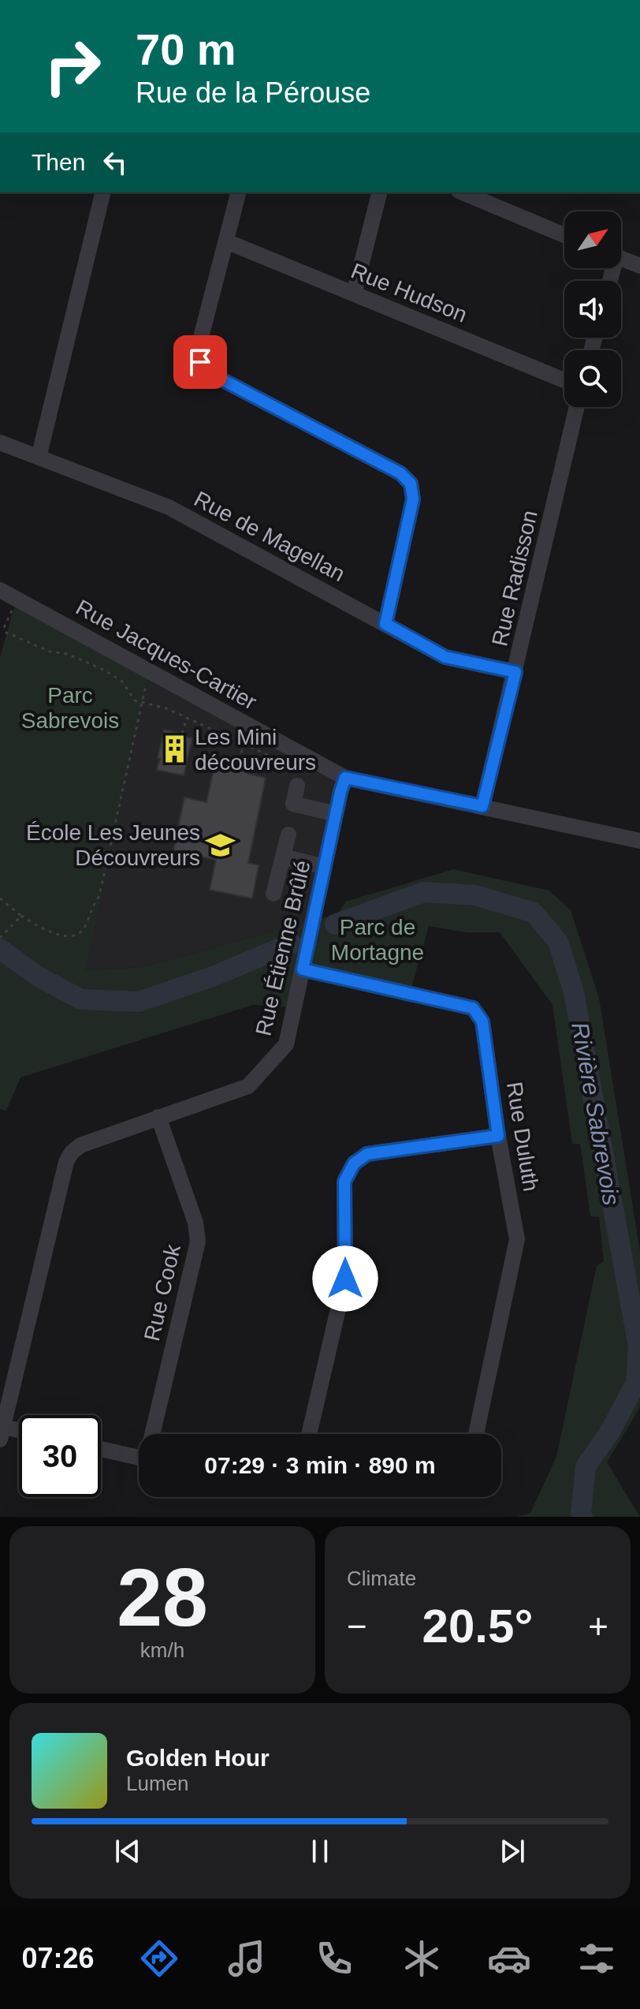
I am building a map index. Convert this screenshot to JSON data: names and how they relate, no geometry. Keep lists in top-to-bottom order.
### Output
{
  "streets": {
    "street": [
      "Rue Hudson",
      "Rue de Magellan",
      "Rue Radisson",
      "Rue Jacques-Cartier",
      "Rue Étienne Brûlé",
      "Rue Duluth",
      "Rue Cook"
    ]
  },
  "crossings": [
    ["Rue de Magellan", "Rue Radisson"],
    ["Rue Radisson", "Rue Jacques-Cartier"],
    ["Rue Jacques-Cartier", "Rue Étienne Brûlé"],
    ["Rue Étienne Brûlé", "Rue Duluth"],
    ["Rue Étienne Brûlé", "Rue Cook"]
  ],
  "water": ["Rivière Sabrevois"],
  "parks": ["Parc Sabrevois", "Parc de Mortagne"],
  "places": {
    "building": ["Les Mini découvreurs"],
    "school or university": ["École Les Jeunes Découvreurs"]
  },
  "north": "top right",
  "page": {
    "turn": ["70 m", "Rue de la Pérouse"],
    "then": "Then",
    "limit": "30",
    "trip": "07:29 · 3 min · 890 m",
    "tile": [
      ["28", "km/h"],
      "Climate"
    ],
    "heat": ["−", "20.5°", "+"],
    "song": ["Golden Hour", "Lumen"],
    "tabs": "07:26"
  }
}
